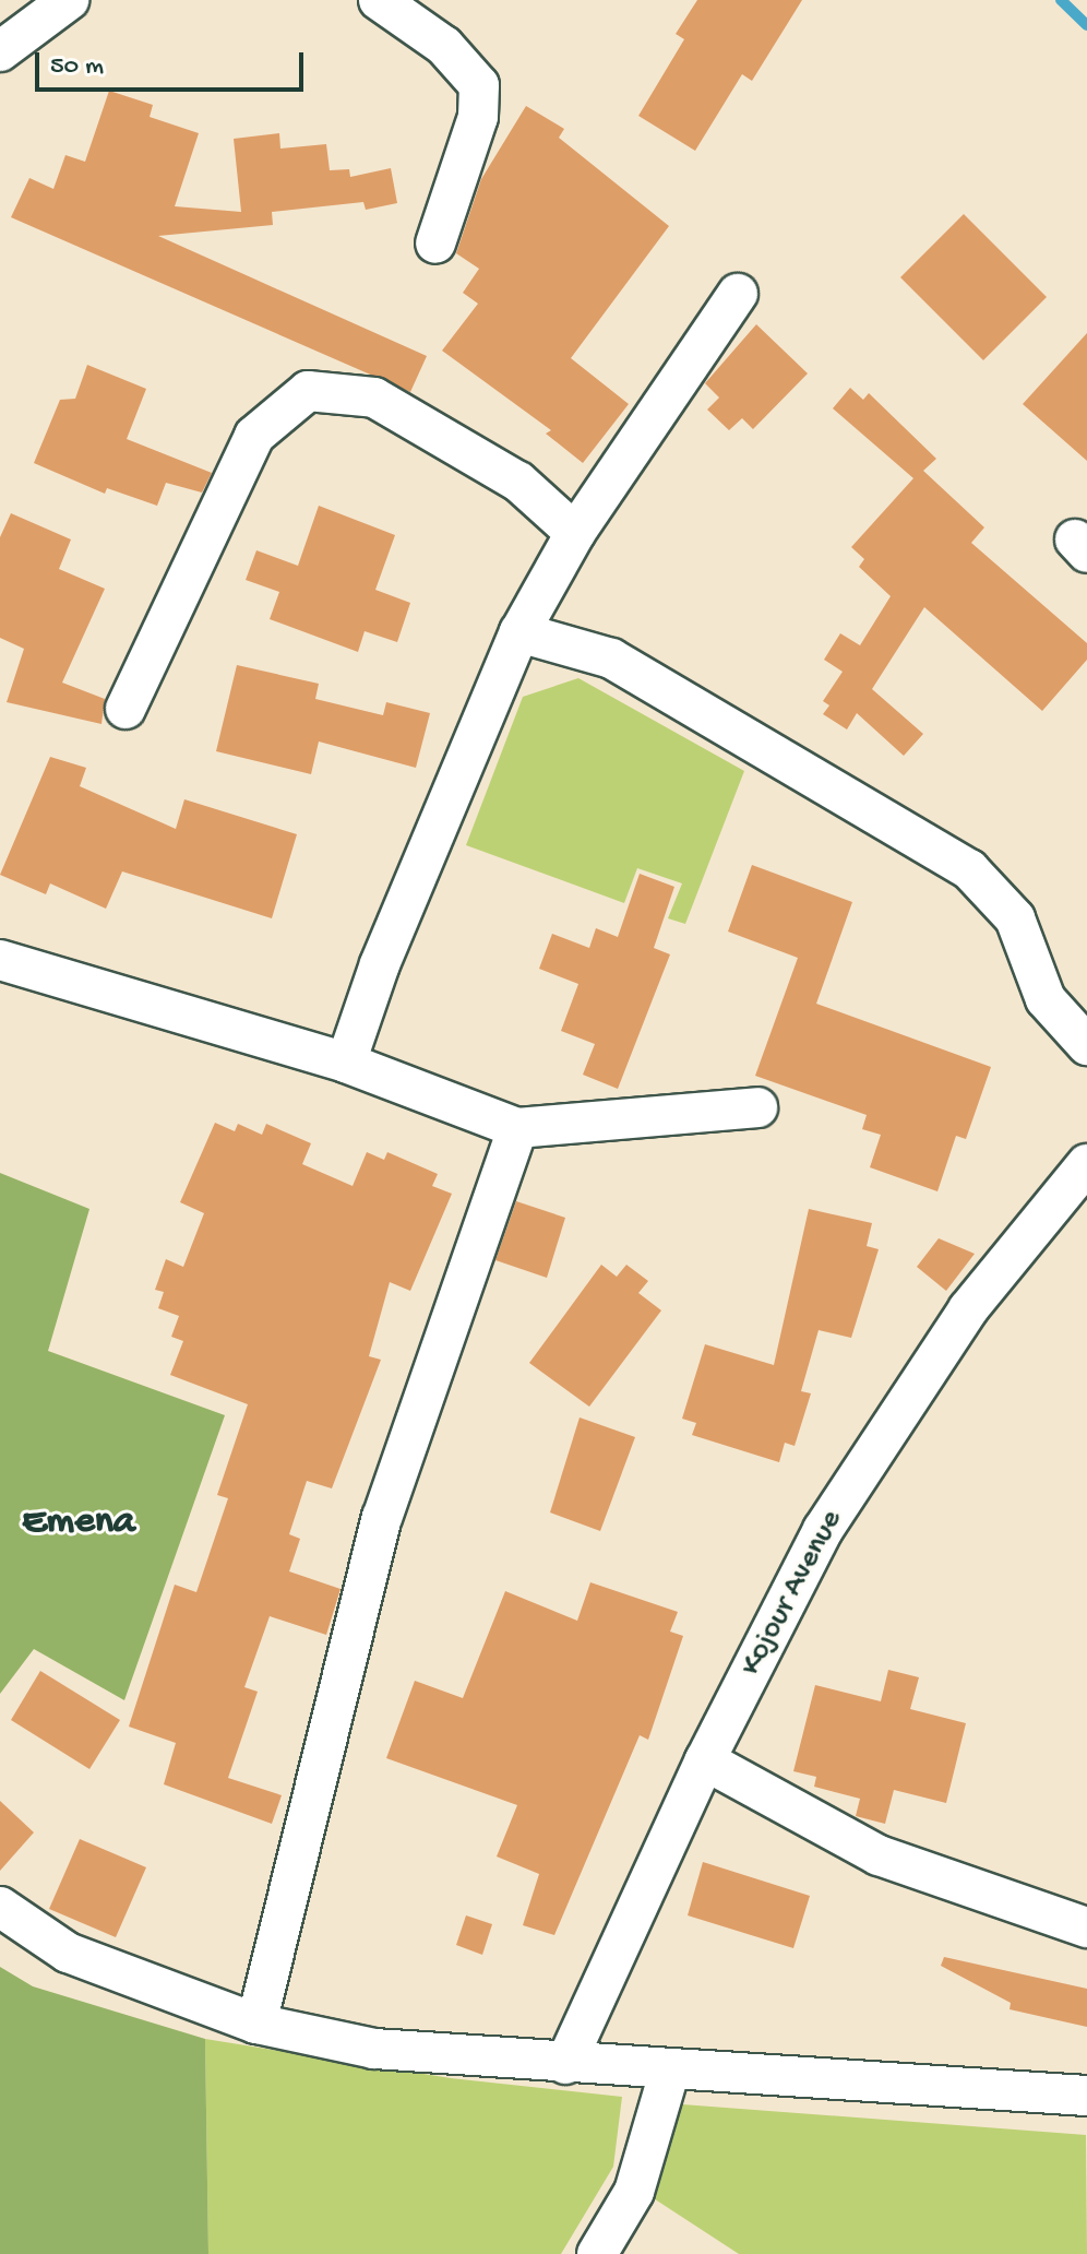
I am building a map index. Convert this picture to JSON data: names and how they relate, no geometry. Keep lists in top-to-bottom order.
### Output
{
  "streets": {
    "street": ["Kojour Avenue"]
  },
  "districts": ["Emena"],
  "scale_bar": "50 m"
}
